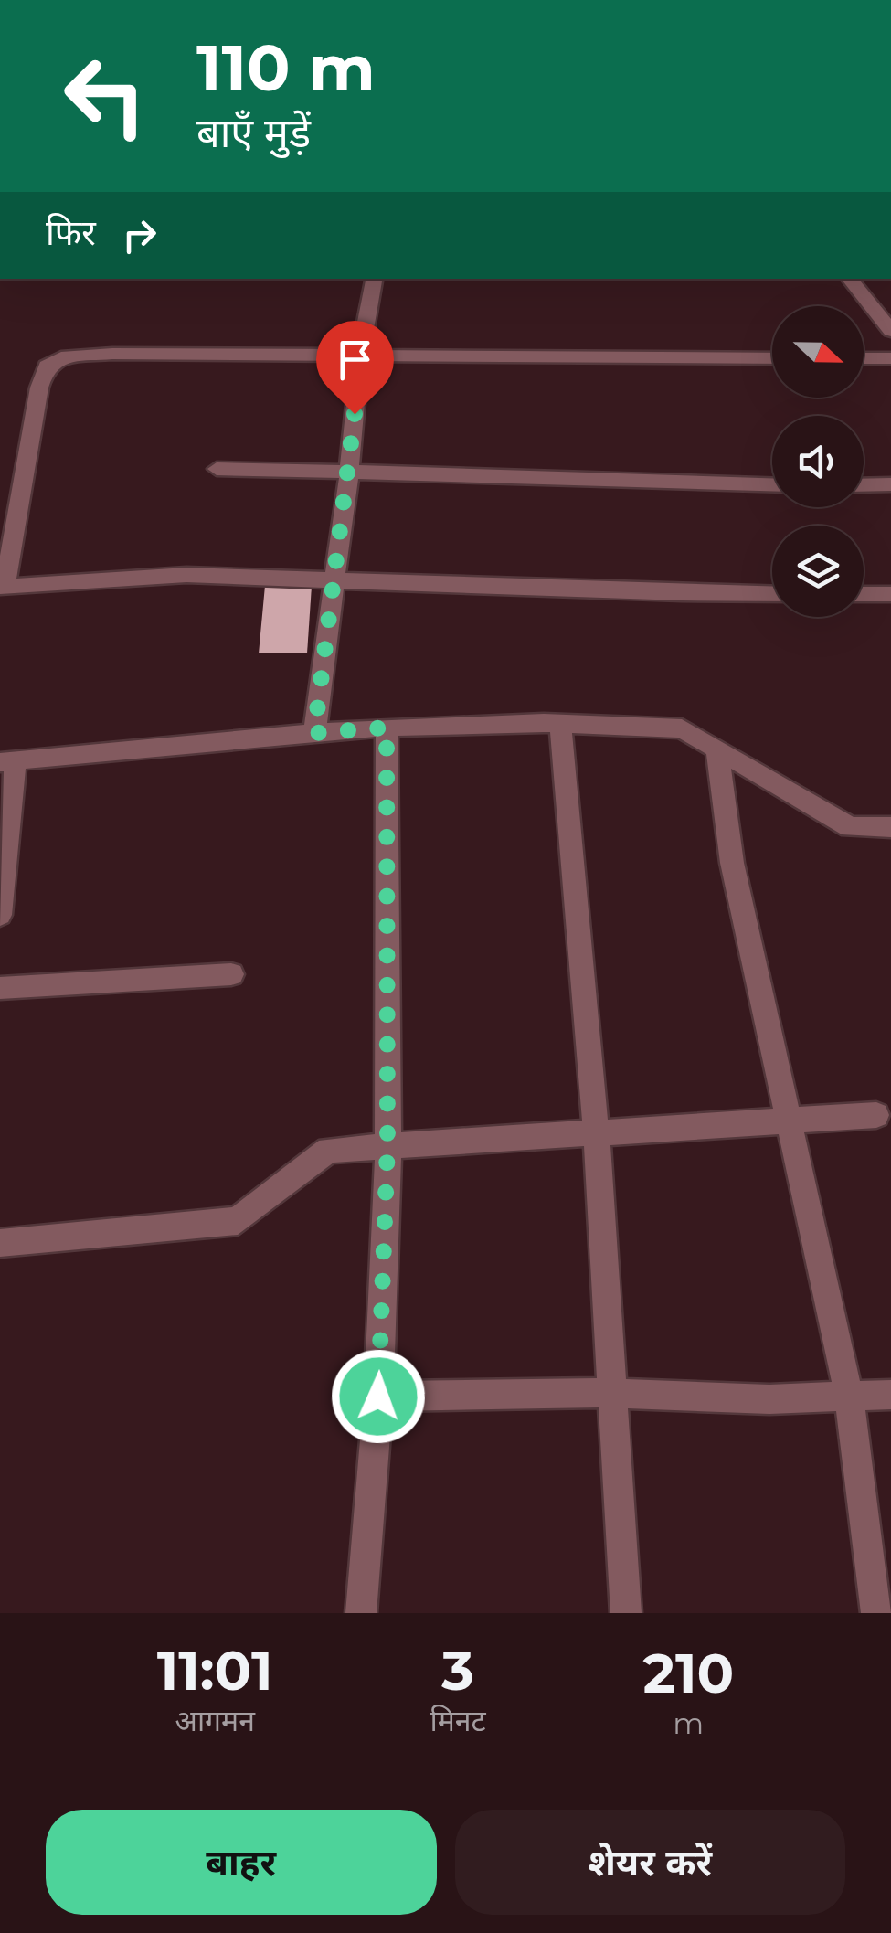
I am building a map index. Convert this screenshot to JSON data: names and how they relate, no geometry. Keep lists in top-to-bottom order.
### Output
{
  "north": "right",
  "page": {
    "turn": ["110 m", "बाएँ मुड़ें"],
    "then": "फिर",
    "eta": [
      "11:01",
      "आगमन",
      "3",
      "मिनट",
      "210",
      "m"
    ],
    "buttons": ["बाहर", "शेयर करें"]
  }
}
